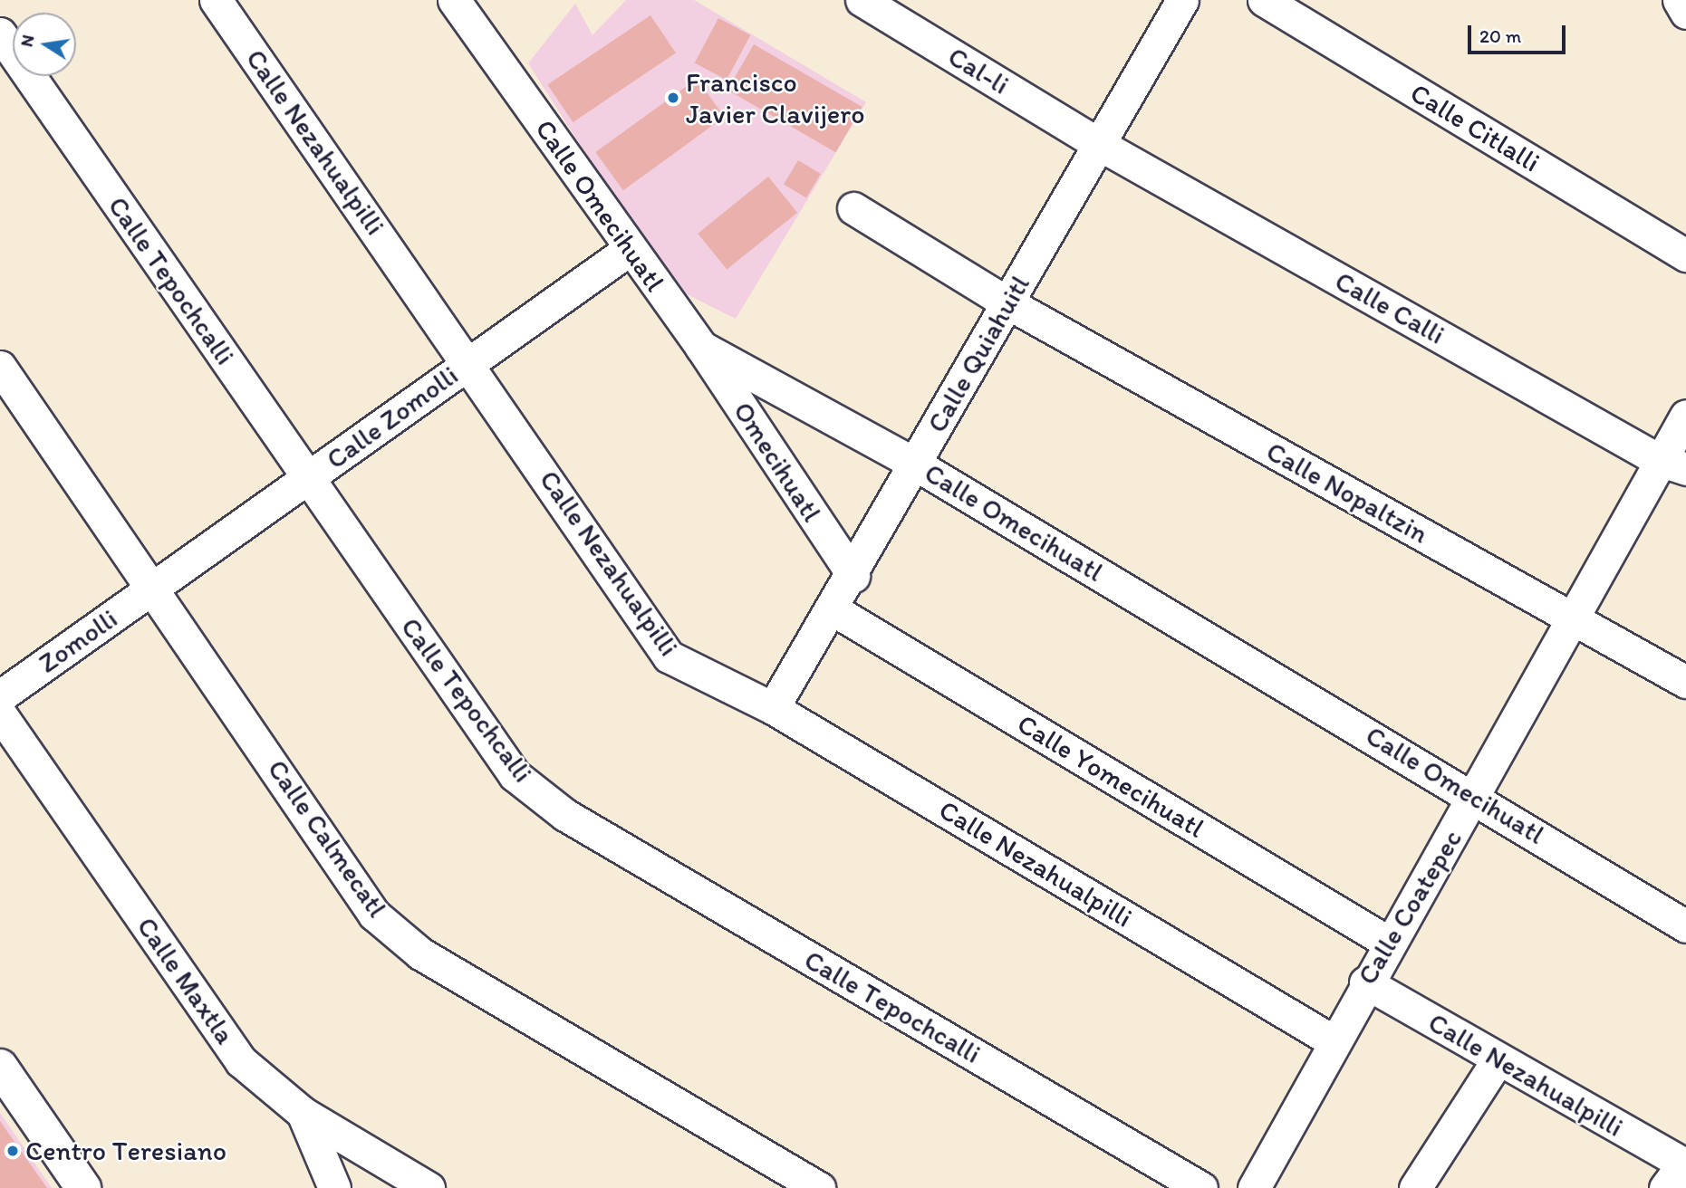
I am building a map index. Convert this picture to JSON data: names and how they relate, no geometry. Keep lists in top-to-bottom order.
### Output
{
  "streets": {
    "street": [
      "Cal-li",
      "Calle Citlalli",
      "Calle Nezahualpilli",
      "Calle Omecihuatl",
      "Calle Tepochcalli",
      "Calle Calli",
      "Calle Quiahuitl",
      "Calle Zomolli",
      "Omecihuatl",
      "Calle Nopaltzin",
      "Zomolli",
      "Calle Yomecihuatl",
      "Calle Calmecatl",
      "Calle Coatepec",
      "Calle Maxtla"
    ]
  },
  "crossings": [
    ["Cal-li", "Calle Calli"],
    ["Cal-li", "Calle Quiahuitl"],
    ["Calle Nezahualpilli", "Calle Quiahuitl"],
    ["Calle Nezahualpilli", "Calle Zomolli"],
    ["Calle Nezahualpilli", "Calle Coatepec"],
    ["Calle Omecihuatl", "Calle Quiahuitl"],
    ["Calle Omecihuatl", "Calle Zomolli"],
    ["Calle Omecihuatl", "Omecihuatl"],
    ["Calle Omecihuatl", "Calle Coatepec"],
    ["Calle Tepochcalli", "Calle Zomolli"],
    ["Calle Calli", "Calle Quiahuitl"],
    ["Calle Calli", "Calle Coatepec"],
    ["Calle Quiahuitl", "Omecihuatl"],
    ["Calle Quiahuitl", "Calle Nopaltzin"],
    ["Calle Quiahuitl", "Calle Yomecihuatl"],
    ["Calle Zomolli", "Zomolli"],
    ["Calle Zomolli", "Calle Calmecatl"],
    ["Calle Nopaltzin", "Calle Coatepec"],
    ["Zomolli", "Calle Calmecatl"],
    ["Calle Yomecihuatl", "Calle Coatepec"]
  ],
  "places": ["Francisco Javier Clavijero", "Centro Teresiano"],
  "scale_bar": "20 m",
  "north": "left"
}
